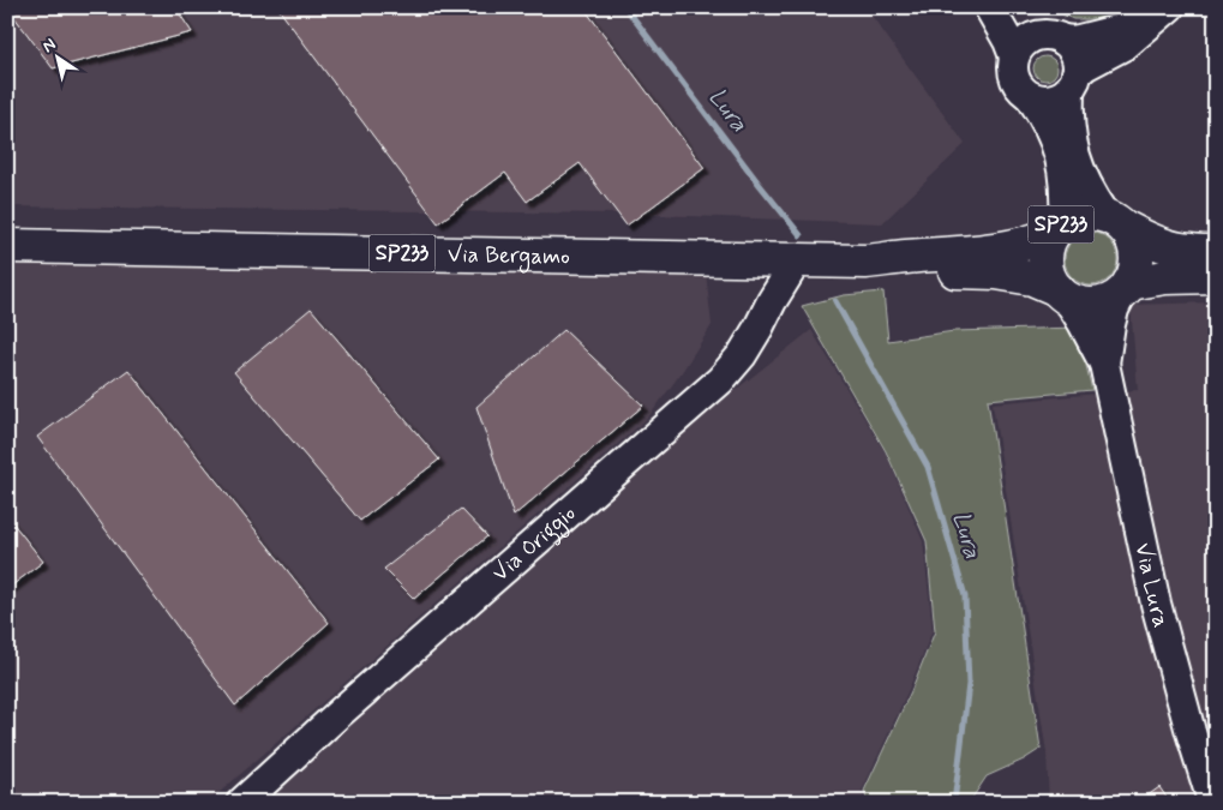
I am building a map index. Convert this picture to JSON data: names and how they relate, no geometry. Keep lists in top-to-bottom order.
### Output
{
  "streets": {
    "main road": ["SP233", "Via Bergamo"],
    "street": ["Via Origgio", "Via Lura"]
  },
  "crossings": [
    ["SP233", "Via Bergamo"],
    ["SP233", "Via Lura"],
    ["Via Bergamo", "Via Origgio"],
    ["Via Bergamo", "Via Lura"]
  ],
  "water": ["Lura"],
  "north": "top left"
}
